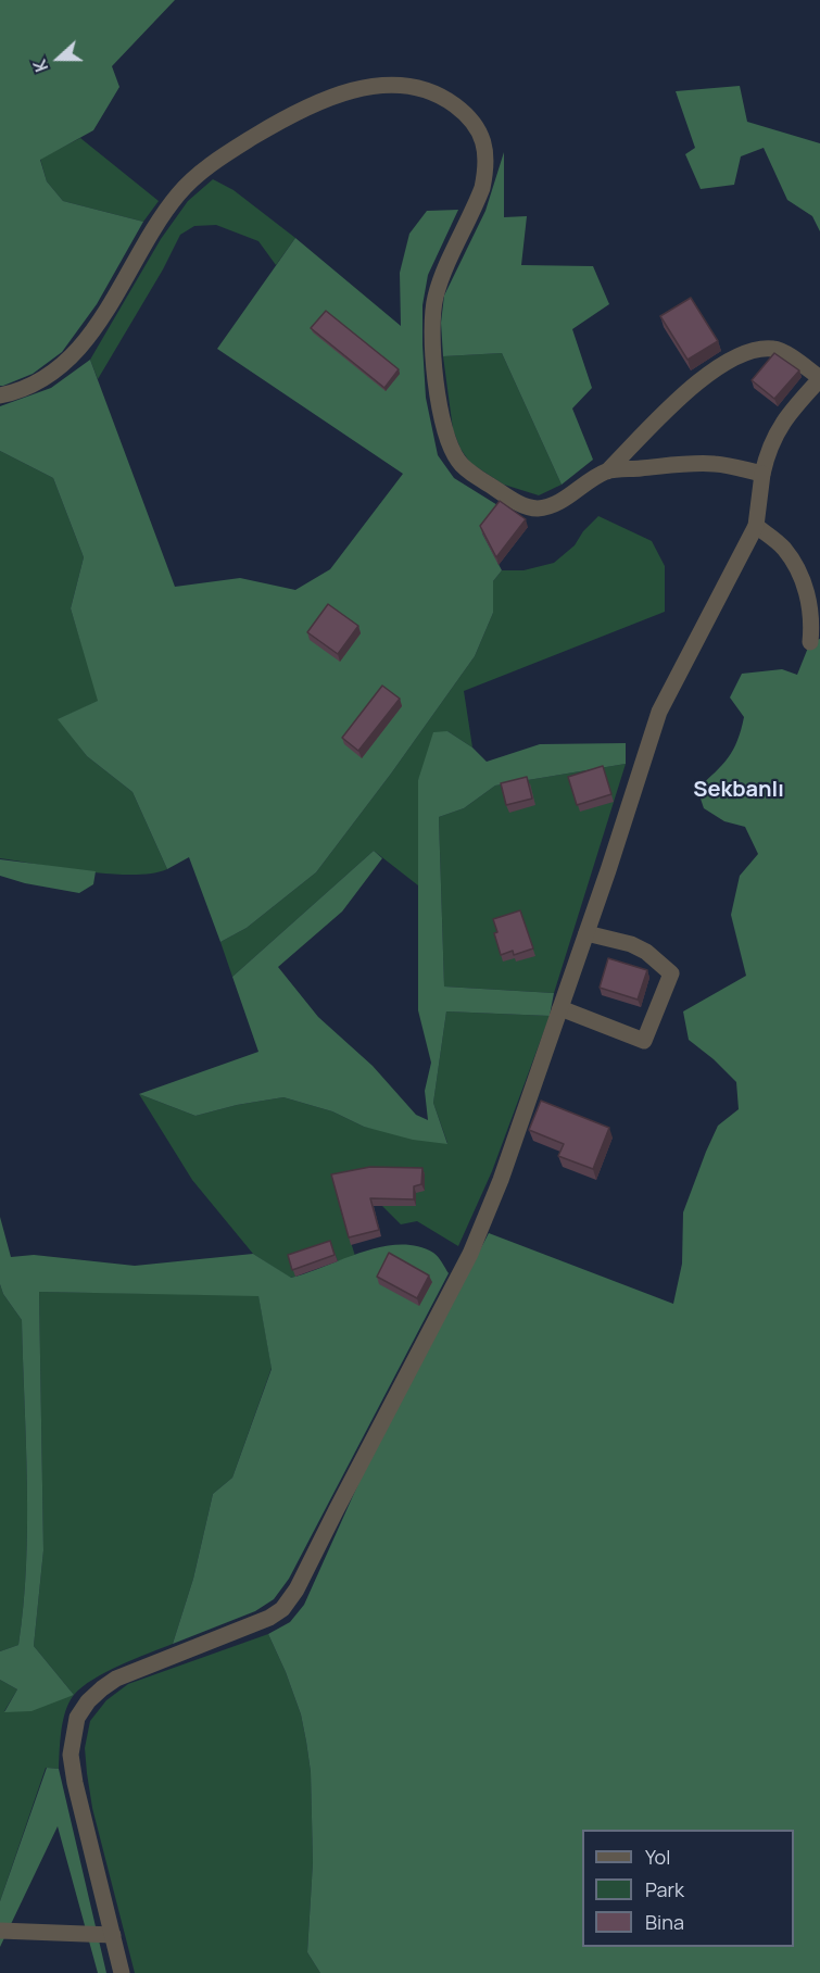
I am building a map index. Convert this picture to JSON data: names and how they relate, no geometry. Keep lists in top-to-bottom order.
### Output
{
  "districts": ["Sekbanlı"],
  "legend": ["Yol", "Park", "Bina"],
  "north": "left"
}
